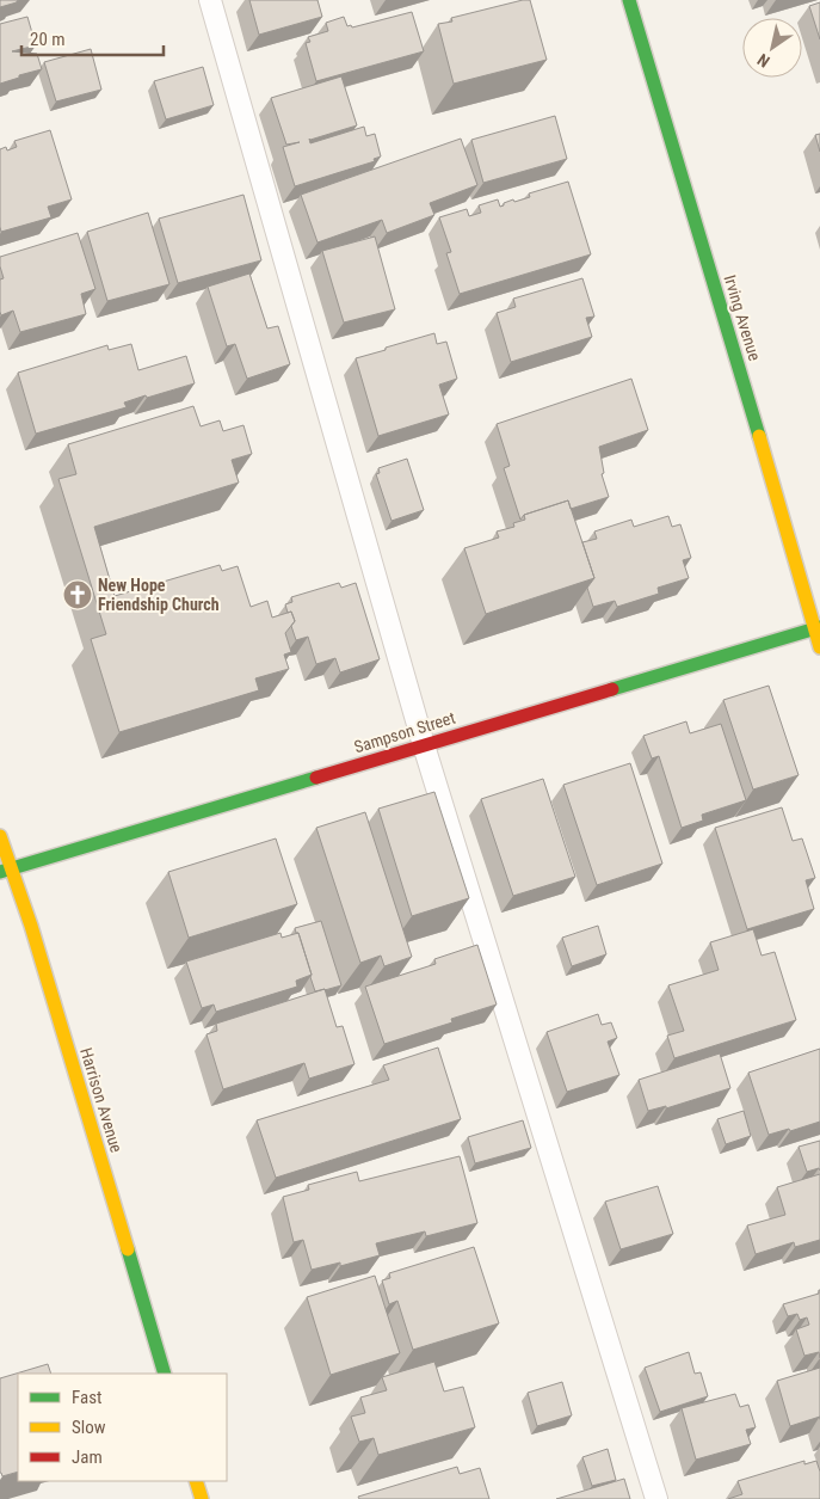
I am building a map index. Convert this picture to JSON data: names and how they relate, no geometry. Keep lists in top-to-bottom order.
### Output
{
  "streets": {
    "street": ["Irving Avenue", "Sampson Street", "Harrison Avenue"]
  },
  "crossings": [
    ["Irving Avenue", "Sampson Street"],
    ["Sampson Street", "Harrison Avenue"]
  ],
  "places": {
    "church": ["New Hope Friendship Church"]
  },
  "legend": ["Fast", "Slow", "Jam"],
  "scale_bar": "20 m",
  "north": "bottom left"
}
